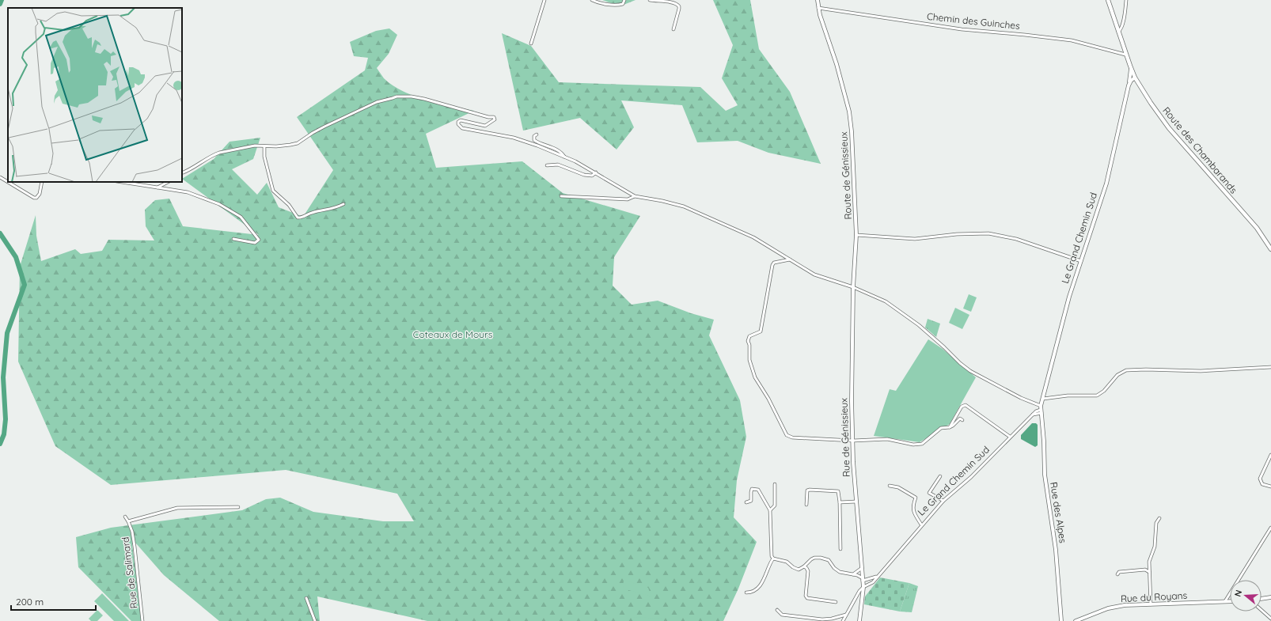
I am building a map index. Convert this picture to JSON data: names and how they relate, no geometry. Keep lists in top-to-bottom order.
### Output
{
  "streets": {
    "main road": ["Route des Chambarands"],
    "street": [
      "Chemin des Guinches",
      "Route de Génissieux",
      "Le Grand Chemin Sud",
      "Rue de Génissieux",
      "Rue des Alpes",
      "Rue de Salimard",
      "Rue du Royans"
    ]
  },
  "crossings": [
    ["Chemin des Guinches", "Route des Chambarands"],
    ["Chemin des Guinches", "Route de Génissieux"],
    ["Route des Chambarands", "Le Grand Chemin Sud"],
    ["Route de Génissieux", "Rue de Génissieux"],
    ["Le Grand Chemin Sud", "Rue de Génissieux"],
    ["Le Grand Chemin Sud", "Rue des Alpes"]
  ],
  "parks": ["Coteaux de Mours"],
  "scale_bar": "200 m",
  "north": "left"
}
